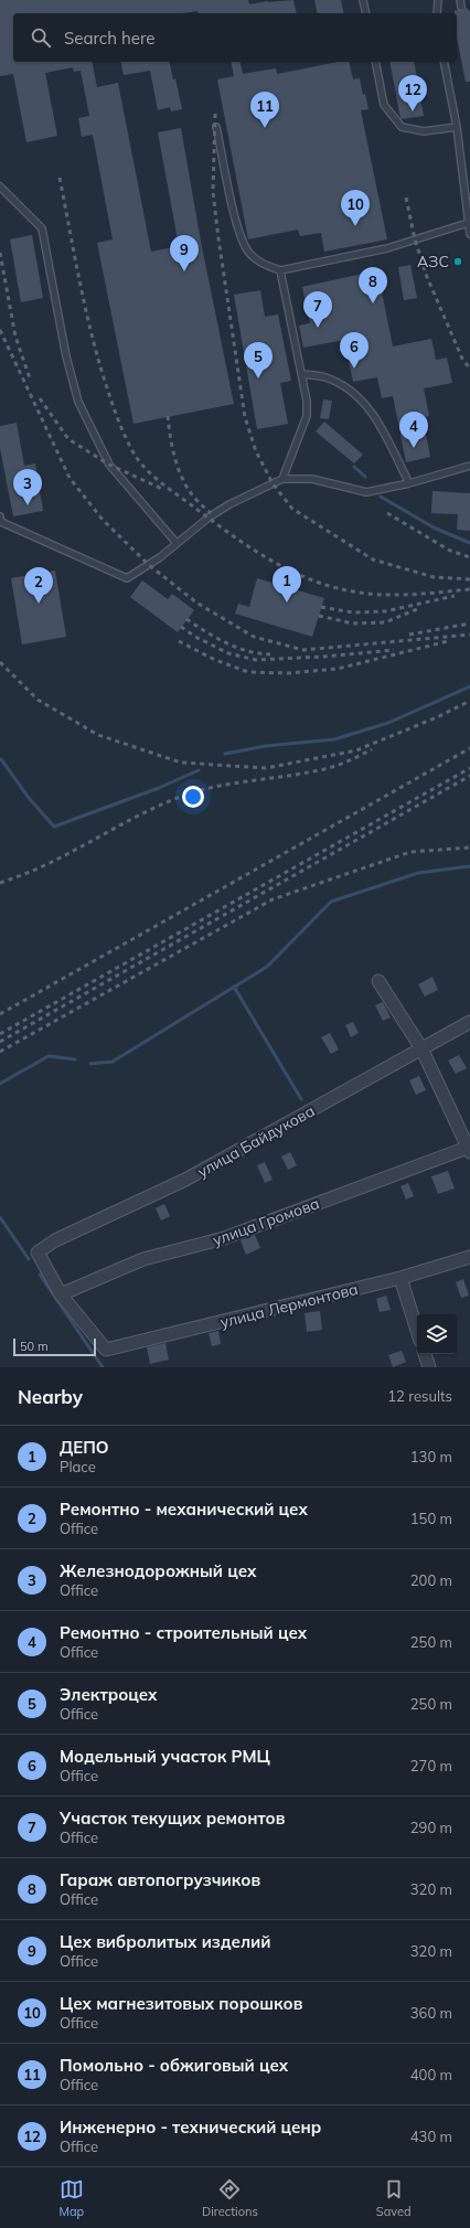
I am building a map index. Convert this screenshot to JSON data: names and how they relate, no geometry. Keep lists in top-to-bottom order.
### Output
{
  "streets": {
    "street": ["улица Байдукова", "улица Громова", "улица Лермонтова"]
  },
  "crossings": [
    ["улица Байдукова", "улица Громова"],
    ["улица Байдукова", "улица Лермонтова"],
    ["улица Громова", "улица Лермонтова"]
  ],
  "places": ["АЗС"],
  "scale_bar": "50 m",
  "page": {
    "search": "Search here",
    "pins": [
      "12",
      "11",
      "10",
      "9",
      "8",
      "7",
      "6",
      "5",
      "4",
      "3",
      "1",
      "2"
    ],
    "scale": "50 m",
    "heading": ["Nearby", "12 results"],
    "list": [
      {
        "mark": "1",
        "name": "ДЕПО",
        "note": "Place",
        "value": "130 m"
      },
      {
        "mark": "2",
        "name": "Ремонтно - механический цех",
        "note": "Office",
        "value": "150 m"
      },
      {
        "mark": "3",
        "name": "Железнодорожный цех",
        "note": "Office",
        "value": "200 m"
      },
      {
        "mark": "4",
        "name": "Ремонтно - строительный цех",
        "note": "Office",
        "value": "250 m"
      },
      {
        "mark": "5",
        "name": "Электроцех",
        "note": "Office",
        "value": "250 m"
      },
      {
        "mark": "6",
        "name": "Модельный участок РМЦ",
        "note": "Office",
        "value": "270 m"
      },
      {
        "mark": "7",
        "name": "Участок текущих ремонтов",
        "note": "Office",
        "value": "290 m"
      },
      {
        "mark": "8",
        "name": "Гараж автопогрузчиков",
        "note": "Office",
        "value": "320 m"
      },
      {
        "mark": "9",
        "name": "Цех вибролитых изделий",
        "note": "Office",
        "value": "320 m"
      },
      {
        "mark": "10",
        "name": "Цех магнезитовых порошков",
        "note": "Office",
        "value": "360 m"
      },
      {
        "mark": "11",
        "name": "Помольно - обжиговый цех",
        "note": "Office",
        "value": "400 m"
      },
      {
        "mark": "12",
        "name": "Инженерно - технический ценр",
        "note": "Office",
        "value": "430 m"
      }
    ],
    "nav": ["Map", "Directions", "Saved"]
  }
}
